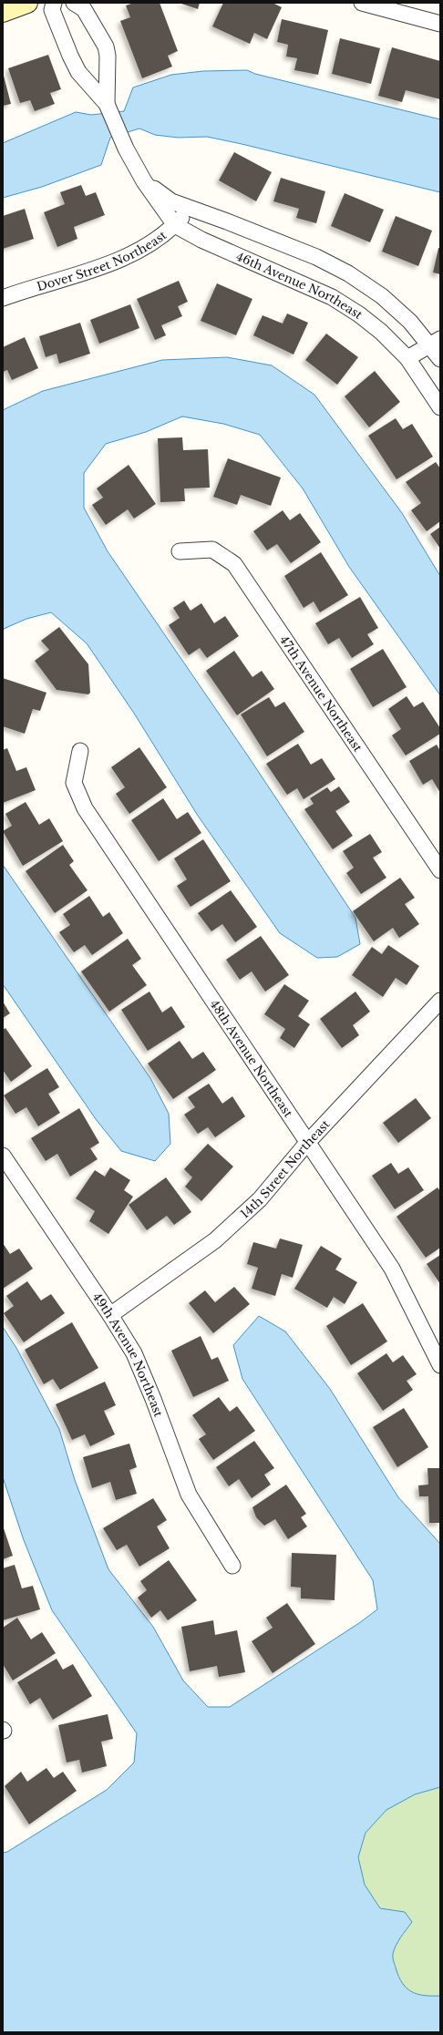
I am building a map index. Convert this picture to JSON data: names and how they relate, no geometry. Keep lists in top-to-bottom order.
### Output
{
  "streets": {
    "street": [
      "Dover Street Northeast",
      "46th Avenue Northeast",
      "47th Avenue Northeast",
      "48th Avenue Northeast",
      "14th Street Northeast",
      "49th Avenue Northeast"
    ]
  },
  "crossings": [
    ["Dover Street Northeast", "46th Avenue Northeast"],
    ["48th Avenue Northeast", "14th Street Northeast"],
    ["14th Street Northeast", "49th Avenue Northeast"]
  ]
}
